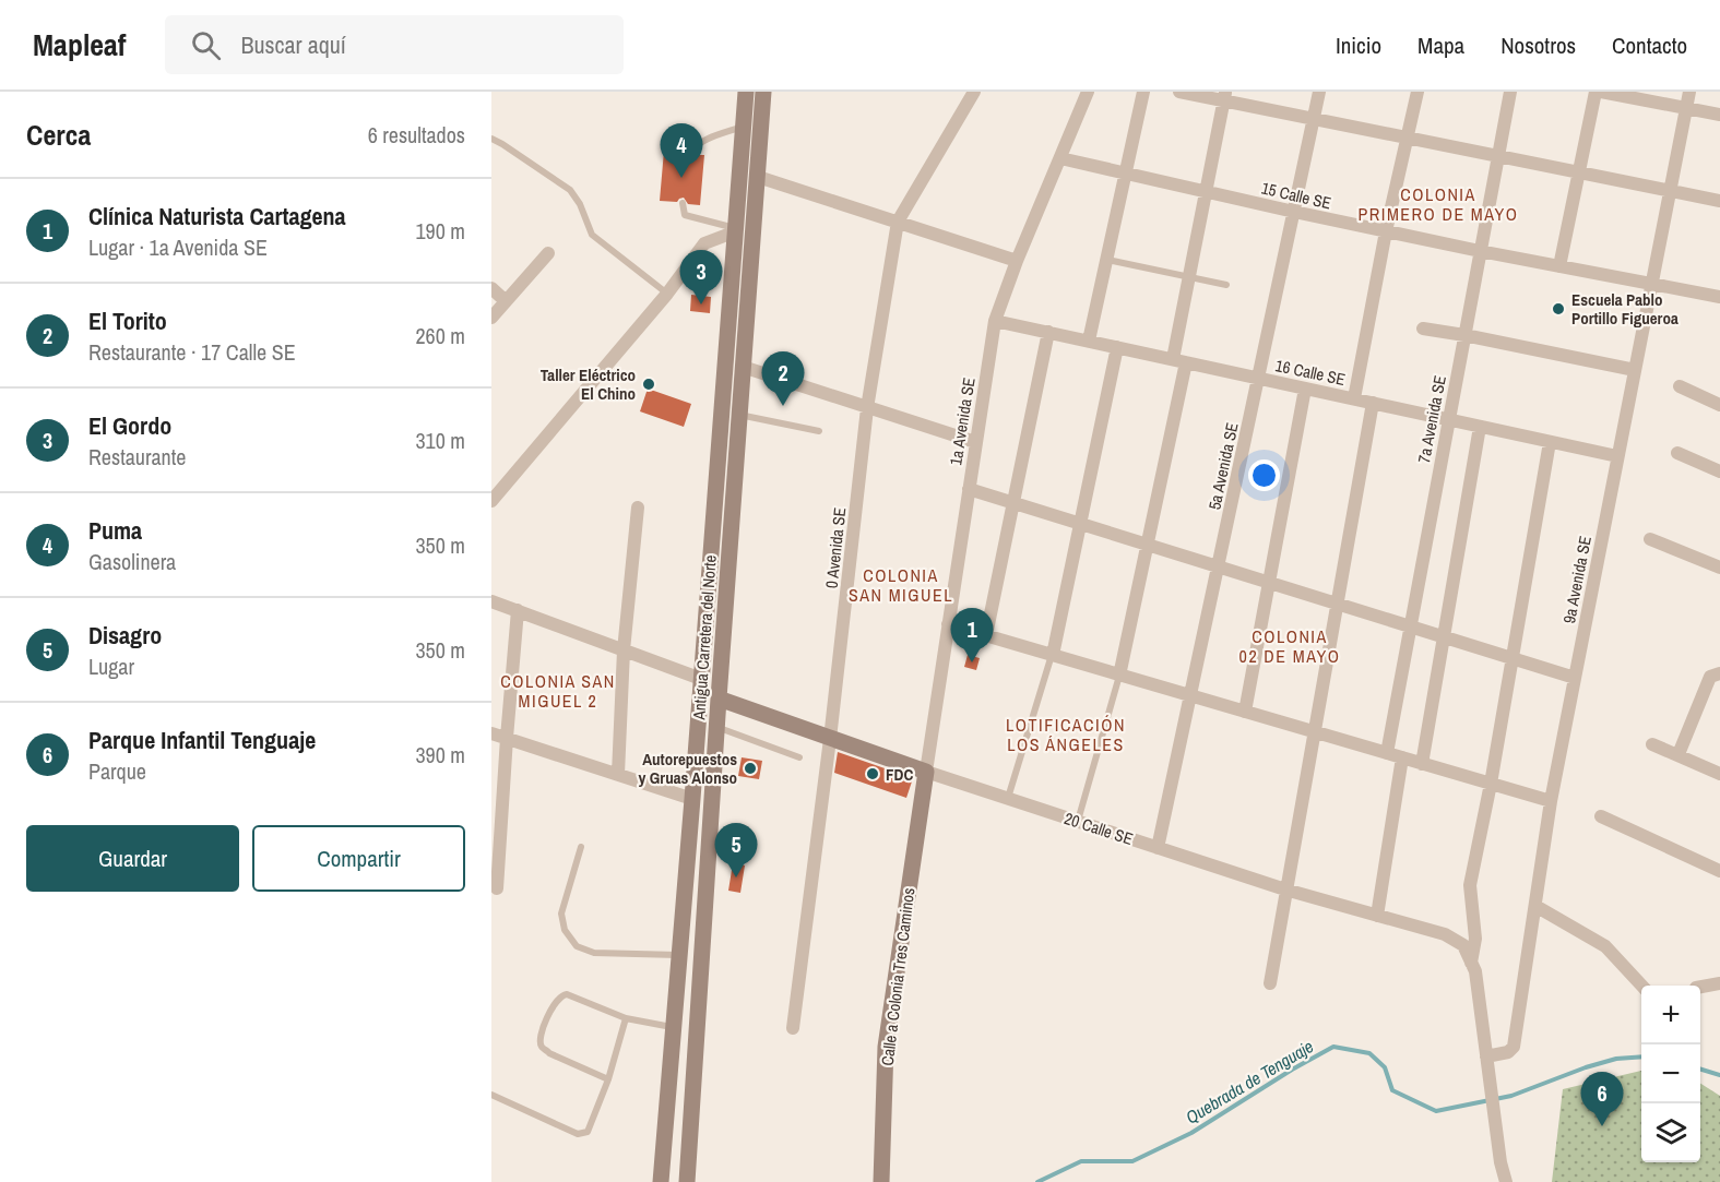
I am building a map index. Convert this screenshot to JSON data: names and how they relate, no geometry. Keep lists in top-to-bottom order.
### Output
{
  "streets": {
    "main road": ["Antigua Carretera del Norte", "20 Calle SE", "Calle a Colonia Tres Caminos"],
    "street": [
      "15 Calle SE",
      "16 Calle SE",
      "7a Avenida SE",
      "1a Avenida SE",
      "5a Avenida SE",
      "0 Avenida SE",
      "9a Avenida SE"
    ]
  },
  "crossings": [
    ["15 Calle SE", "7a Avenida SE"],
    ["15 Calle SE", "1a Avenida SE"],
    ["15 Calle SE", "5a Avenida SE"],
    ["15 Calle SE", "9a Avenida SE"],
    ["16 Calle SE", "7a Avenida SE"],
    ["16 Calle SE", "1a Avenida SE"],
    ["16 Calle SE", "5a Avenida SE"],
    ["16 Calle SE", "9a Avenida SE"],
    ["1a Avenida SE", "20 Calle SE"],
    ["1a Avenida SE", "Calle a Colonia Tres Caminos"],
    ["5a Avenida SE", "20 Calle SE"],
    ["0 Avenida SE", "20 Calle SE"],
    ["Antigua Carretera del Norte", "20 Calle SE"],
    ["20 Calle SE", "Calle a Colonia Tres Caminos"]
  ],
  "districts": [
    "COLONIA PRIMERO DE MAYO",
    "COLONIA SAN MIGUEL",
    "COLONIA 02 DE MAYO",
    "COLONIA SAN MIGUEL 2",
    "LOTIFICACIÓN LOS ÁNGELES"
  ],
  "water": ["Quebrada de Tenguaje"],
  "places": [
    "Escuela Pablo Portillo Figueroa",
    "Taller Eléctrico El Chino",
    "Autorepuestos y Gruas Alonso",
    "FDC"
  ],
  "page": {
    "header": "Mapleaf",
    "search": "Buscar aquí",
    "nav": [
      "Inicio",
      "Mapa",
      "Nosotros",
      "Contacto"
    ],
    "heading": ["Cerca", "6 resultados"],
    "pins": [
      "4",
      "3",
      "2",
      "1",
      "5",
      "6"
    ],
    "list": [
      {
        "mark": "1",
        "name": "Clínica Naturista Cartagena",
        "note": "Lugar · 1a Avenida SE",
        "value": "190 m"
      },
      {
        "mark": "2",
        "name": "El Torito",
        "note": "Restaurante · 17 Calle SE",
        "value": "260 m"
      },
      {
        "mark": "3",
        "name": "El Gordo",
        "note": "Restaurante",
        "value": "310 m"
      },
      {
        "mark": "4",
        "name": "Puma",
        "note": "Gasolinera",
        "value": "350 m"
      },
      {
        "mark": "5",
        "name": "Disagro",
        "note": "Lugar",
        "value": "350 m"
      },
      {
        "mark": "6",
        "name": "Parque Infantil Tenguaje",
        "note": "Parque",
        "value": "390 m"
      }
    ],
    "buttons": ["Guardar", "Compartir"],
    "map_buttons": ["+", "−"]
  }
}
